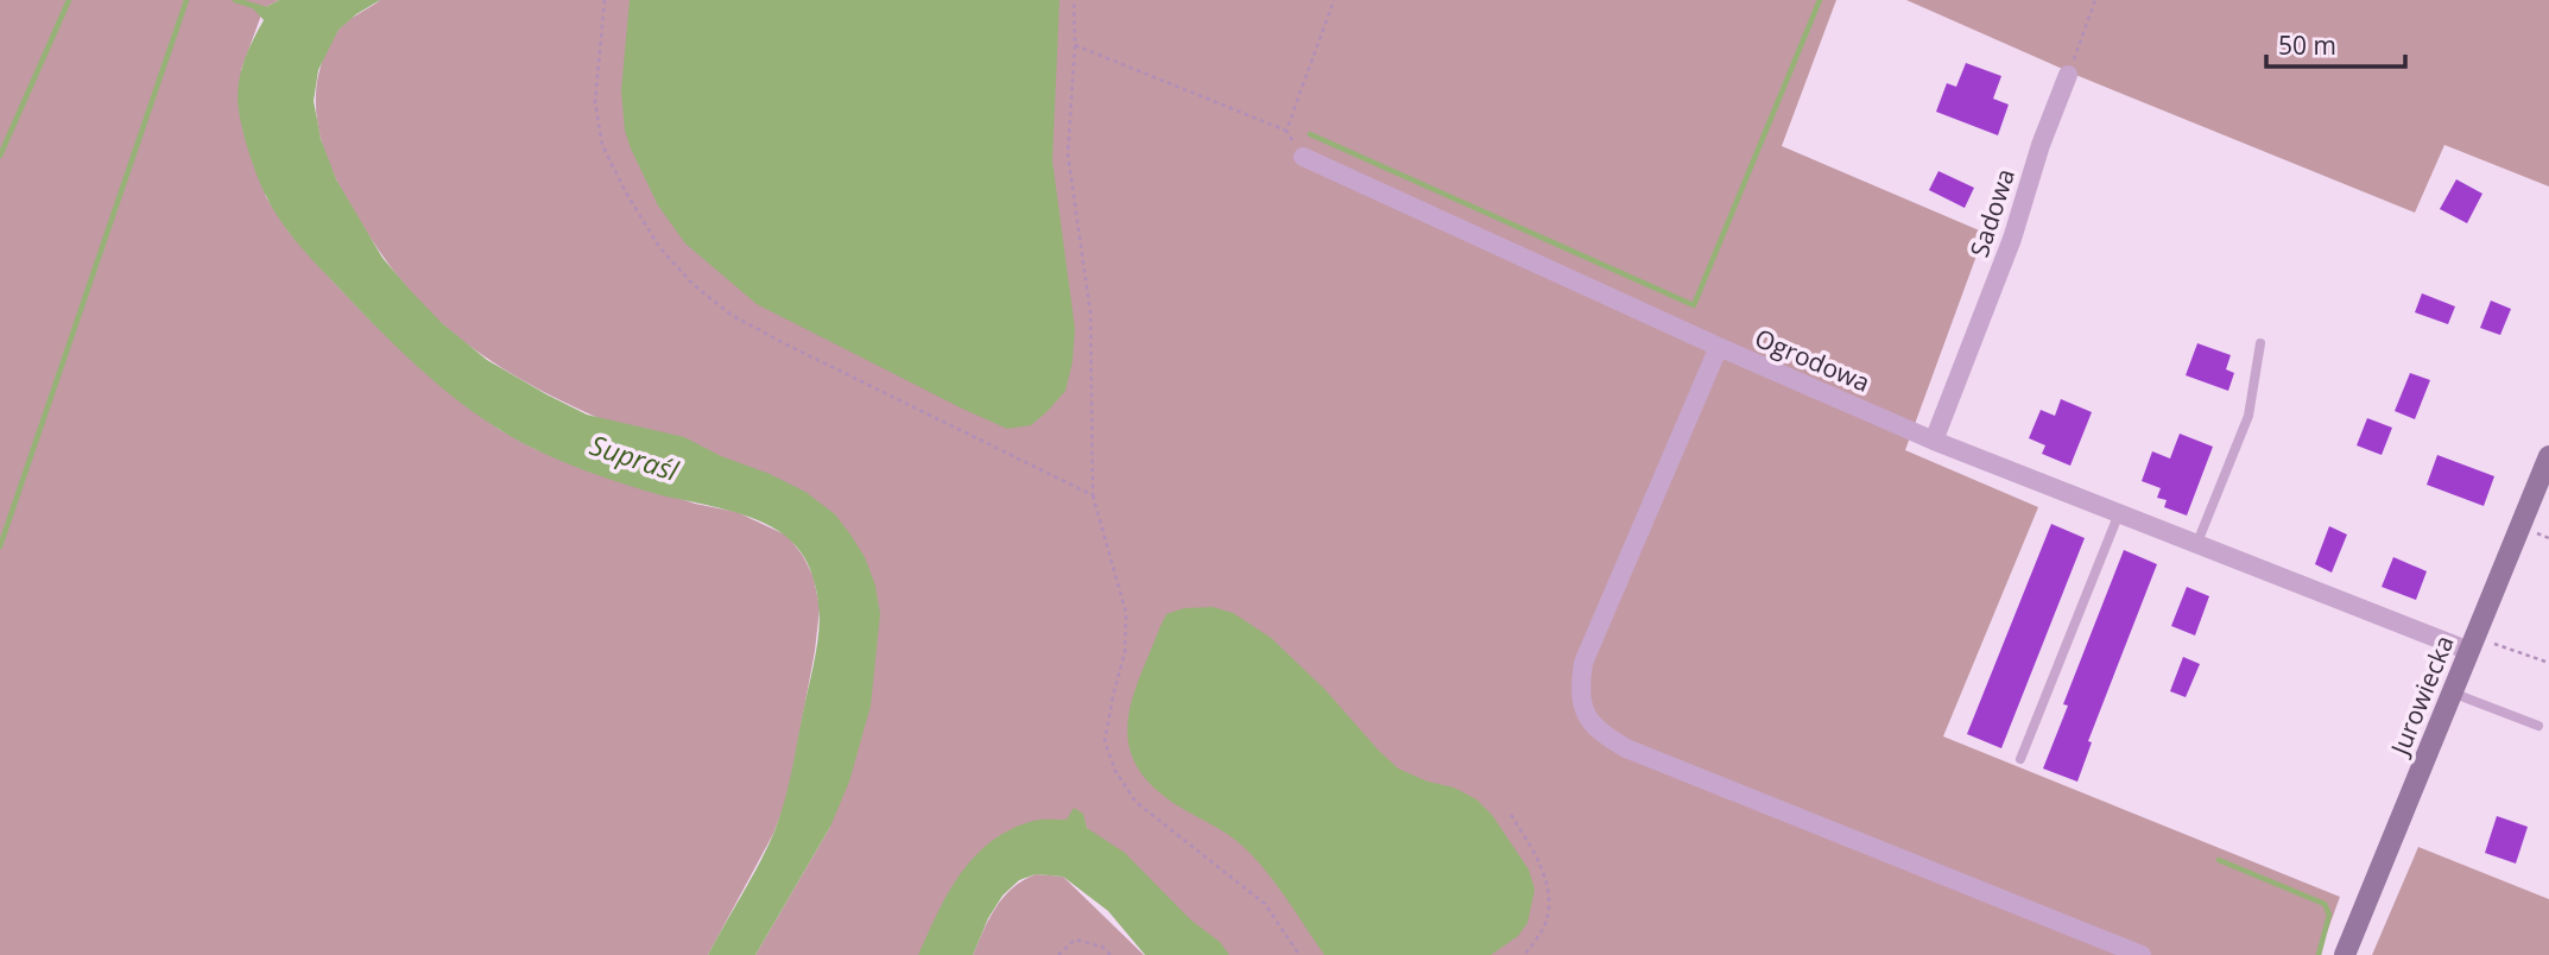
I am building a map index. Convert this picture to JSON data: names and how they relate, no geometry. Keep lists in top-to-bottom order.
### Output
{
  "streets": {
    "street": ["Sadowa", "Ogrodowa", "Jurowiecka"]
  },
  "crossings": [
    ["Sadowa", "Ogrodowa"],
    ["Ogrodowa", "Jurowiecka"]
  ],
  "water": ["Supraśl"],
  "scale_bar": "50 m"
}
